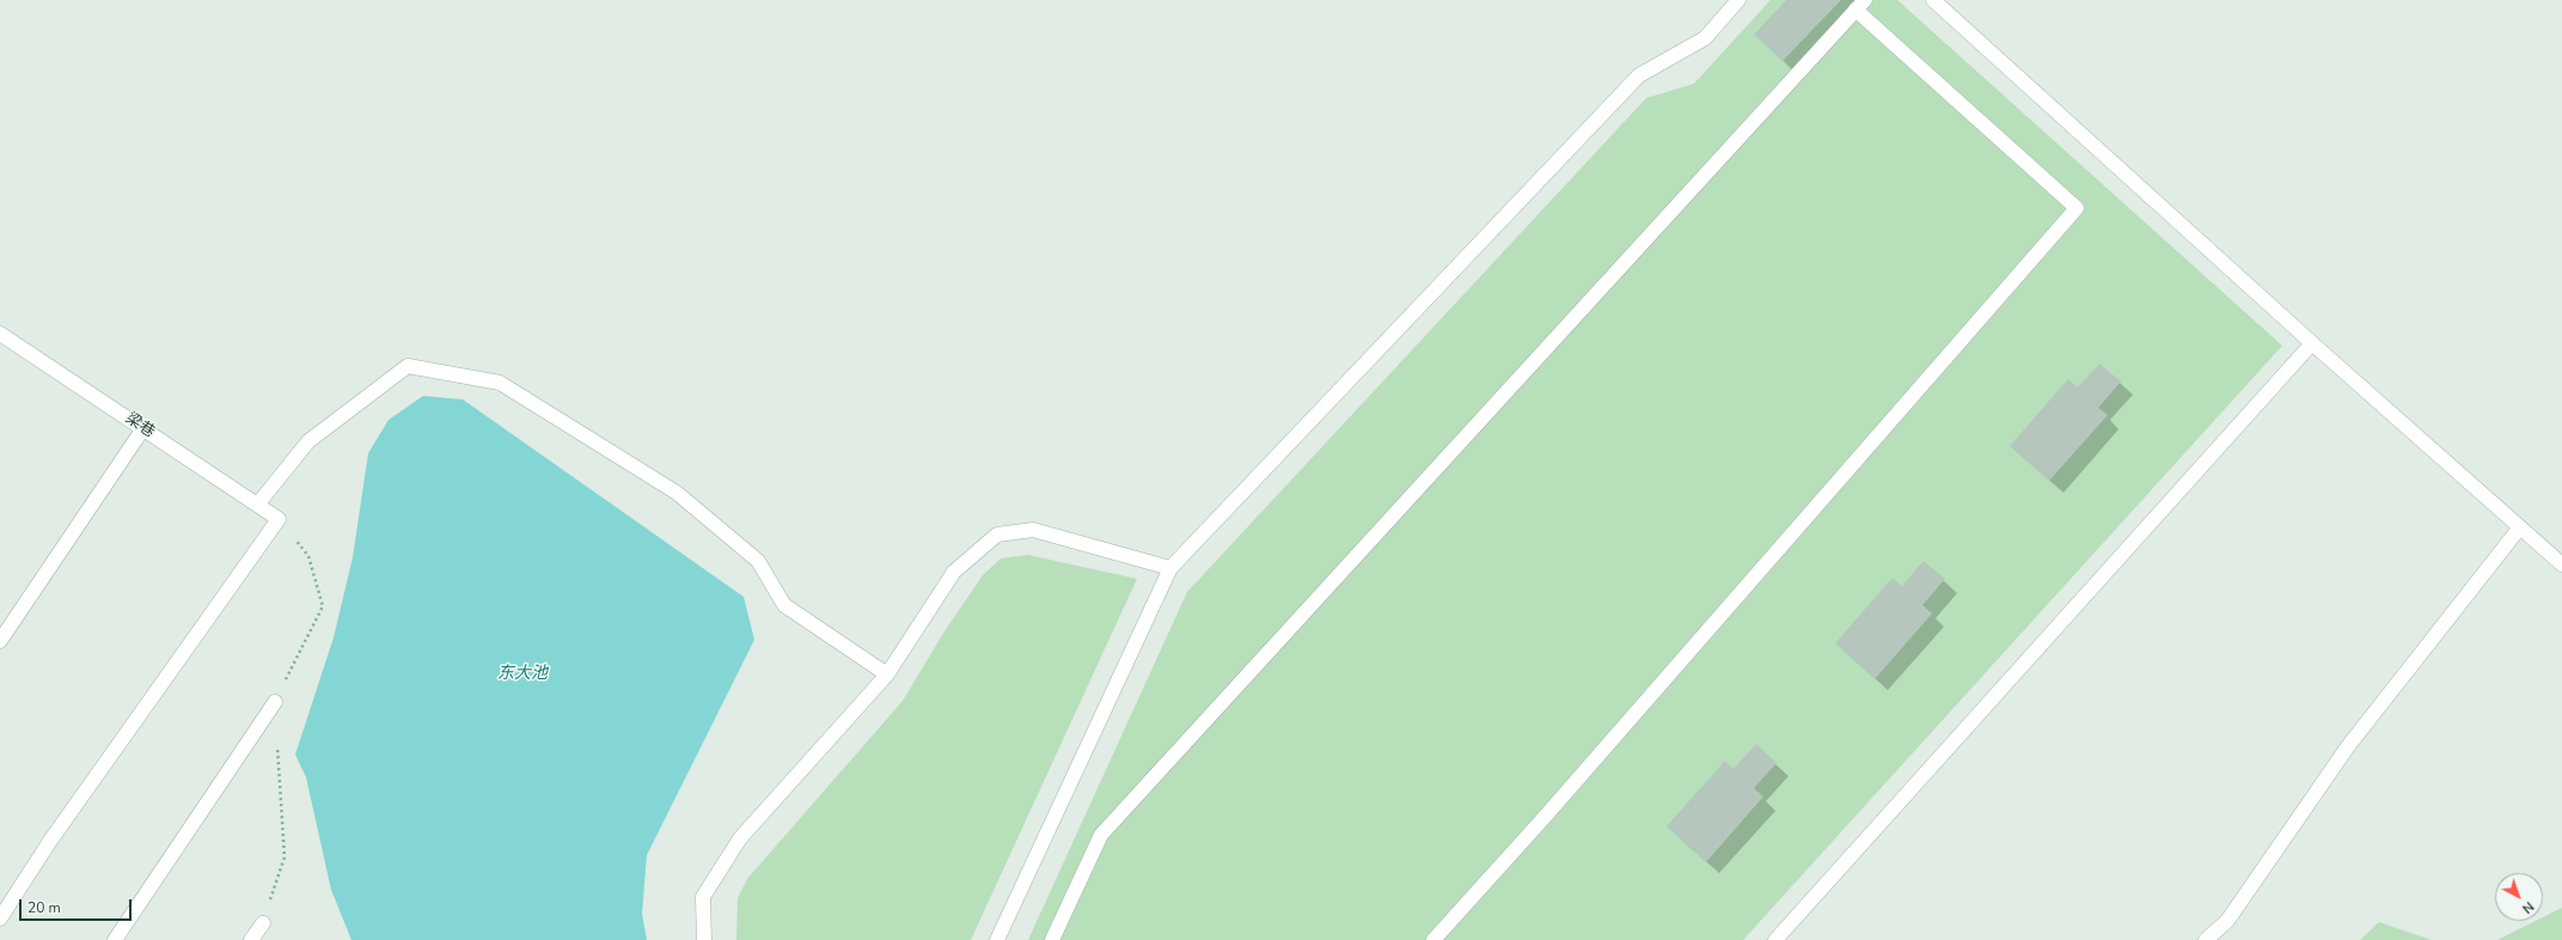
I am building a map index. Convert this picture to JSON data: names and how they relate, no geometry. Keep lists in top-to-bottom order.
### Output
{
  "streets": {
    "street": ["梁巷"]
  },
  "water": ["东大池"],
  "scale_bar": "20 m",
  "north": "bottom right"
}
